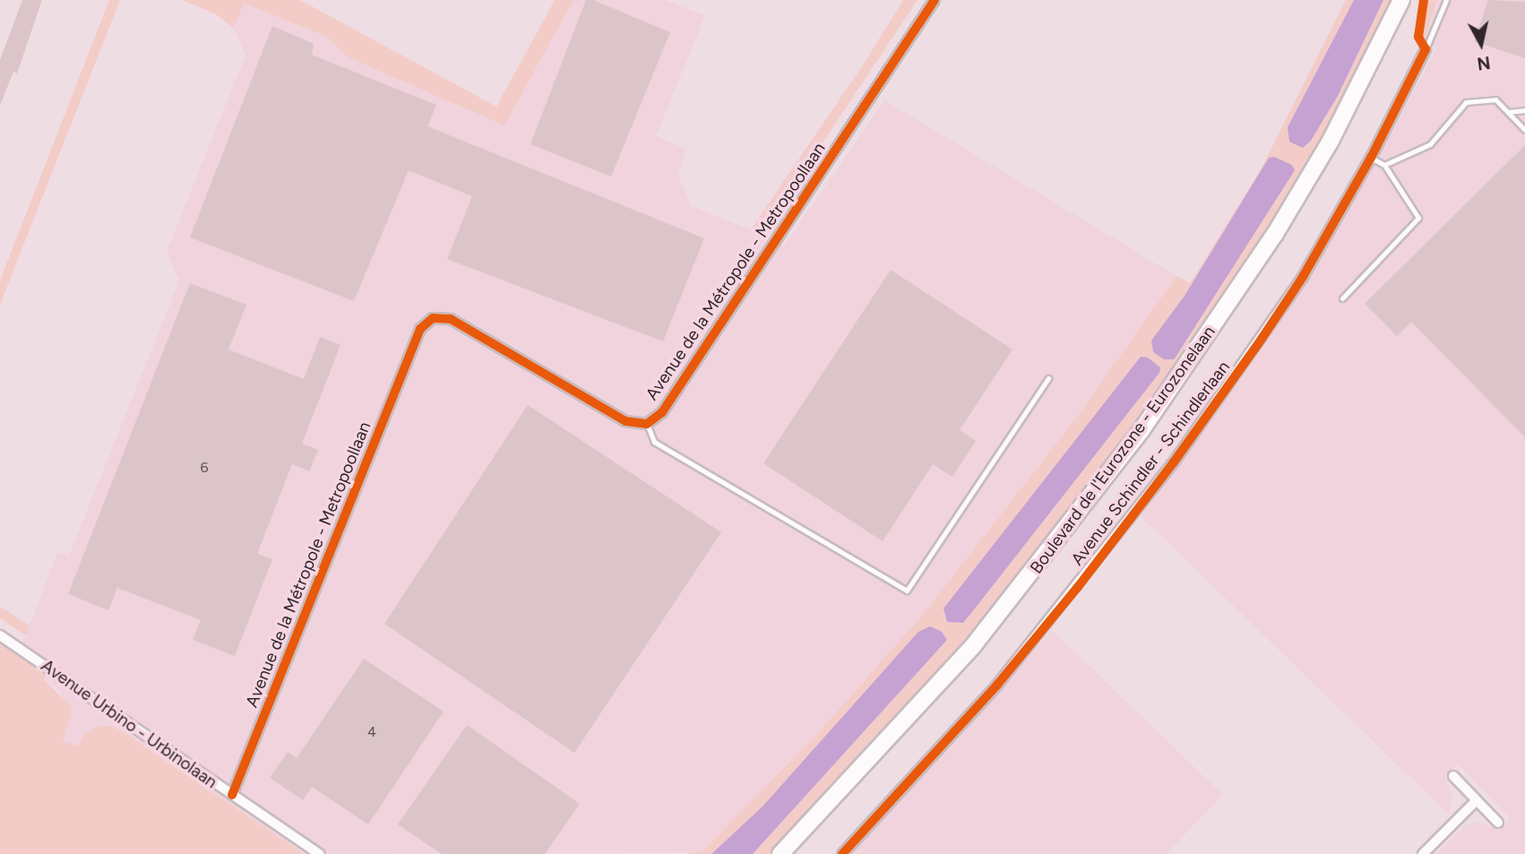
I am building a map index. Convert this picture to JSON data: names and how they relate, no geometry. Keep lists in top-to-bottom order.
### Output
{
  "streets": {
    "highway": ["Boulevard de l'Eurozone - Eurozonelaan"],
    "street": ["Avenue de la Métropole - Metropoollaan", "Avenue Schindler - Schindlerlaan", "Avenue Urbino - Urbinolaan"]
  },
  "crossings": [
    ["Avenue de la Métropole - Metropoollaan", "Avenue Urbino - Urbinolaan"]
  ],
  "house_numbers": ["6", "4"],
  "north": "bottom"
}
